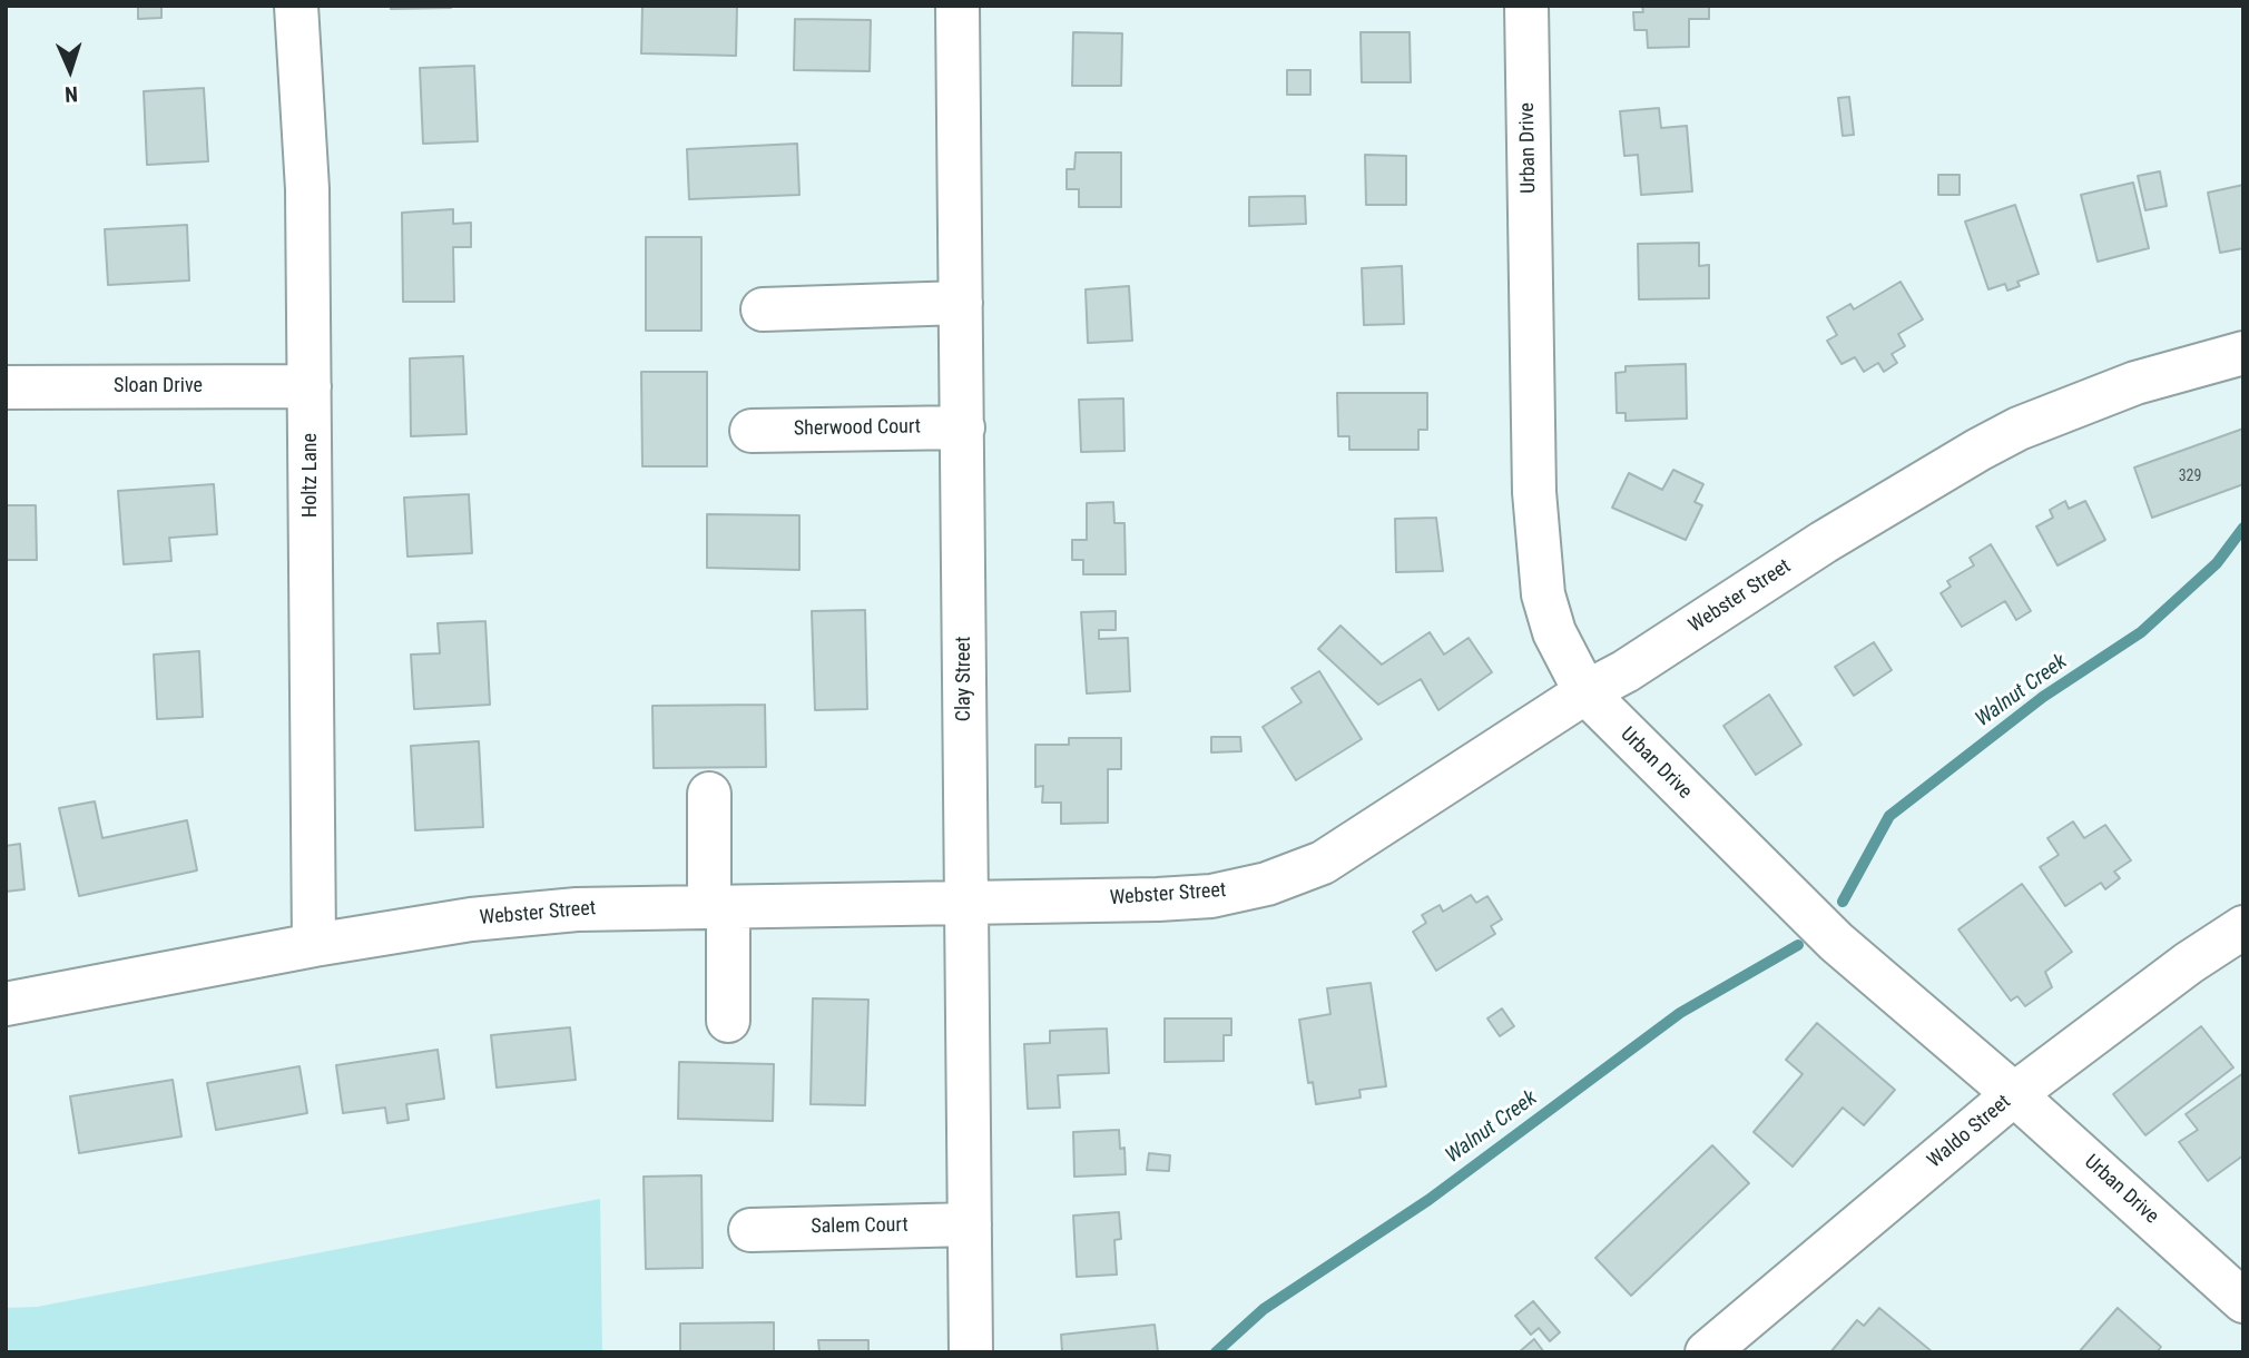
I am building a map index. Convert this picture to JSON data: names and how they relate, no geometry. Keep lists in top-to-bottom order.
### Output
{
  "streets": {
    "street": [
      "Urban Drive",
      "Sloan Drive",
      "Sherwood Court",
      "Holtz Lane",
      "Webster Street",
      "Clay Street",
      "Waldo Street",
      "Salem Court"
    ]
  },
  "crossings": [
    ["Urban Drive", "Webster Street"],
    ["Urban Drive", "Waldo Street"],
    ["Sloan Drive", "Holtz Lane"],
    ["Sherwood Court", "Clay Street"],
    ["Holtz Lane", "Webster Street"],
    ["Webster Street", "Clay Street"],
    ["Clay Street", "Salem Court"]
  ],
  "water": ["Walnut Creek"],
  "house_numbers": ["329"],
  "north": "bottom"
}
